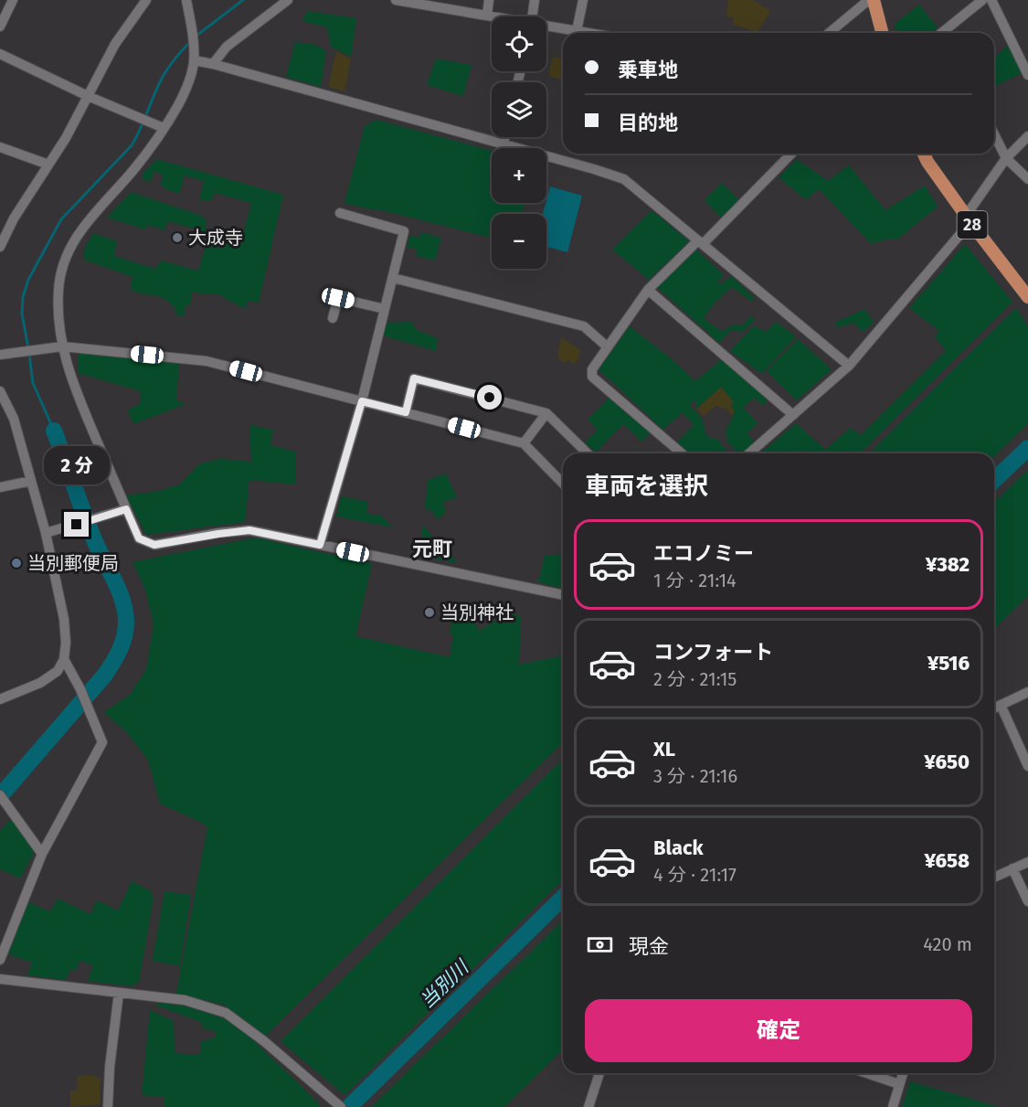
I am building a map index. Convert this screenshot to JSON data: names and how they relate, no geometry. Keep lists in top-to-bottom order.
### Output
{
  "streets": {
    "main road": ["28"]
  },
  "districts": ["元町"],
  "water": ["当別川"],
  "places": ["大成寺", "当別郵便局", "当別神社"],
  "page": {
    "map_buttons": ["+", "−"],
    "banner": ["乗車地", "目的地"],
    "bubble": "2 分",
    "heading": "車両を選択",
    "list": [
      {
        "name": "エコノミー",
        "note": "1 分 · 21:14",
        "value": "¥382"
      },
      {
        "name": "コンフォート",
        "note": "2 分 · 21:15",
        "value": "¥516"
      },
      {
        "name": "XL",
        "note": "3 分 · 21:16",
        "value": "¥650"
      },
      {
        "name": "Black",
        "note": "4 分 · 21:17",
        "value": "¥658"
      }
    ],
    "pay": ["現金", "420 m"],
    "buttons": "確定"
  }
}
